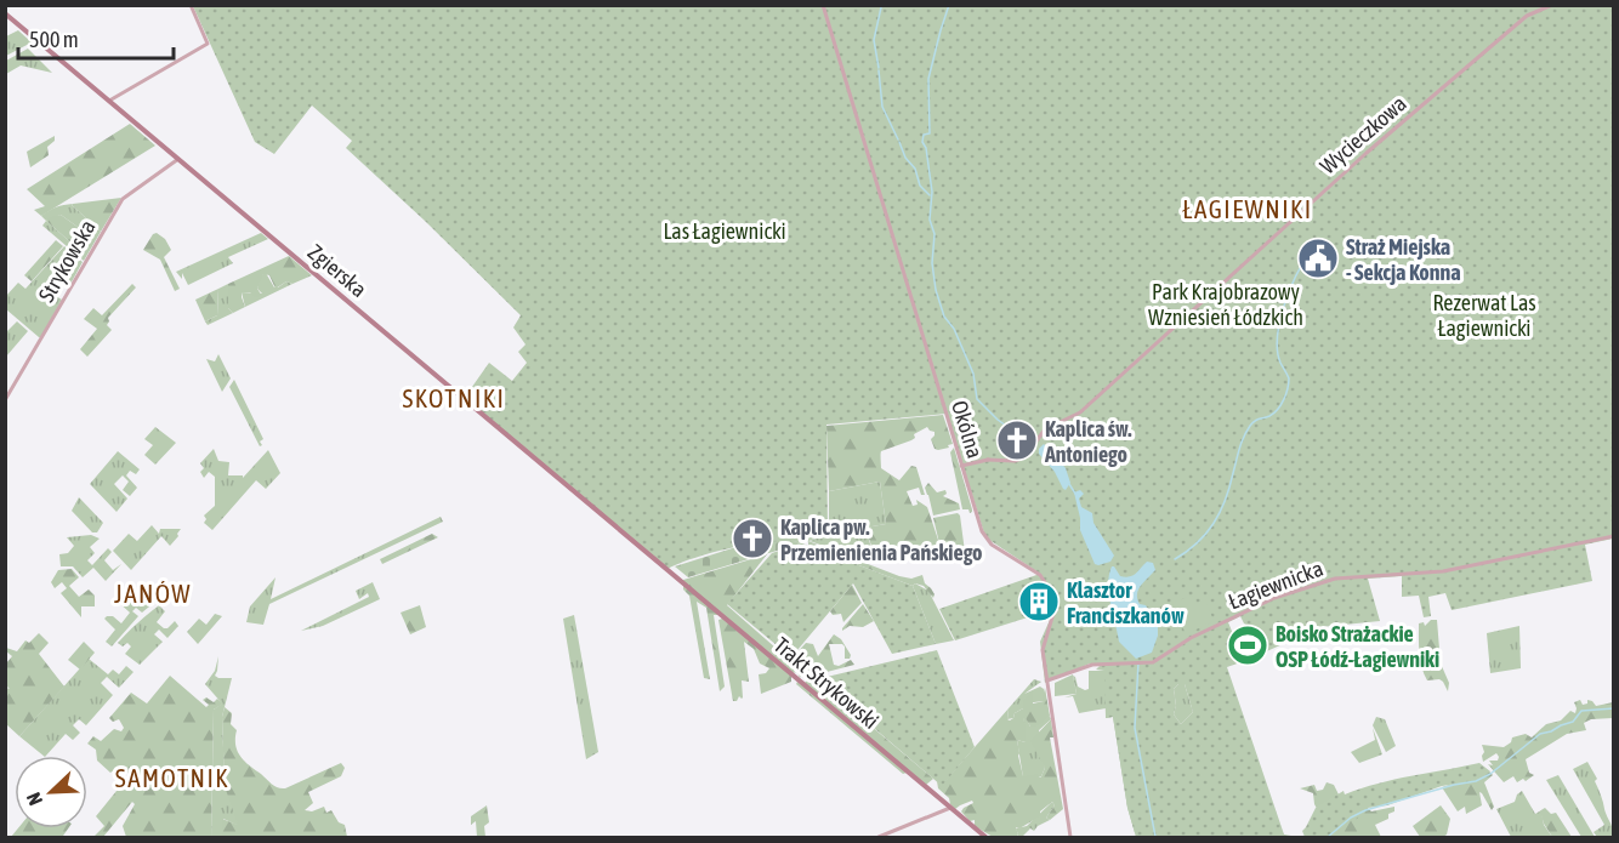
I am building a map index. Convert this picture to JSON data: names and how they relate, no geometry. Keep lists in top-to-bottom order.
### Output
{
  "streets": {
    "main road": ["Zgierska", "Trakt Strykowski"],
    "street": [
      "Wycieczkowa",
      "Strykowska",
      "Okólna",
      "Łagiewnicka"
    ]
  },
  "crossings": [
    ["Wycieczkowa", "Okólna"],
    ["Strykowska", "Zgierska"],
    ["Zgierska", "Trakt Strykowski"],
    ["Okólna", "Łagiewnicka"]
  ],
  "districts": [
    "ŁAGIEWNIKI",
    "SKOTNIKI",
    "JANÓW",
    "SAMOTNIK"
  ],
  "parks": ["Las Łagiewnicki", "Park Krajobrazowy Wzniesień Łódzkich", "Rezerwat Las Łagiewnicki"],
  "places": {
    "public building": ["Straż Miejska - Sekcja Konna"],
    "church": ["Kaplica św. Antoniego", "Kaplica pw. Przemienienia Pańskiego"],
    "building": ["Klasztor Franciszkanów"],
    "sports": ["Boisko Strażackie OSP Łódź-Łagiewniki"]
  },
  "scale_bar": "500 m",
  "north": "bottom left"
}
